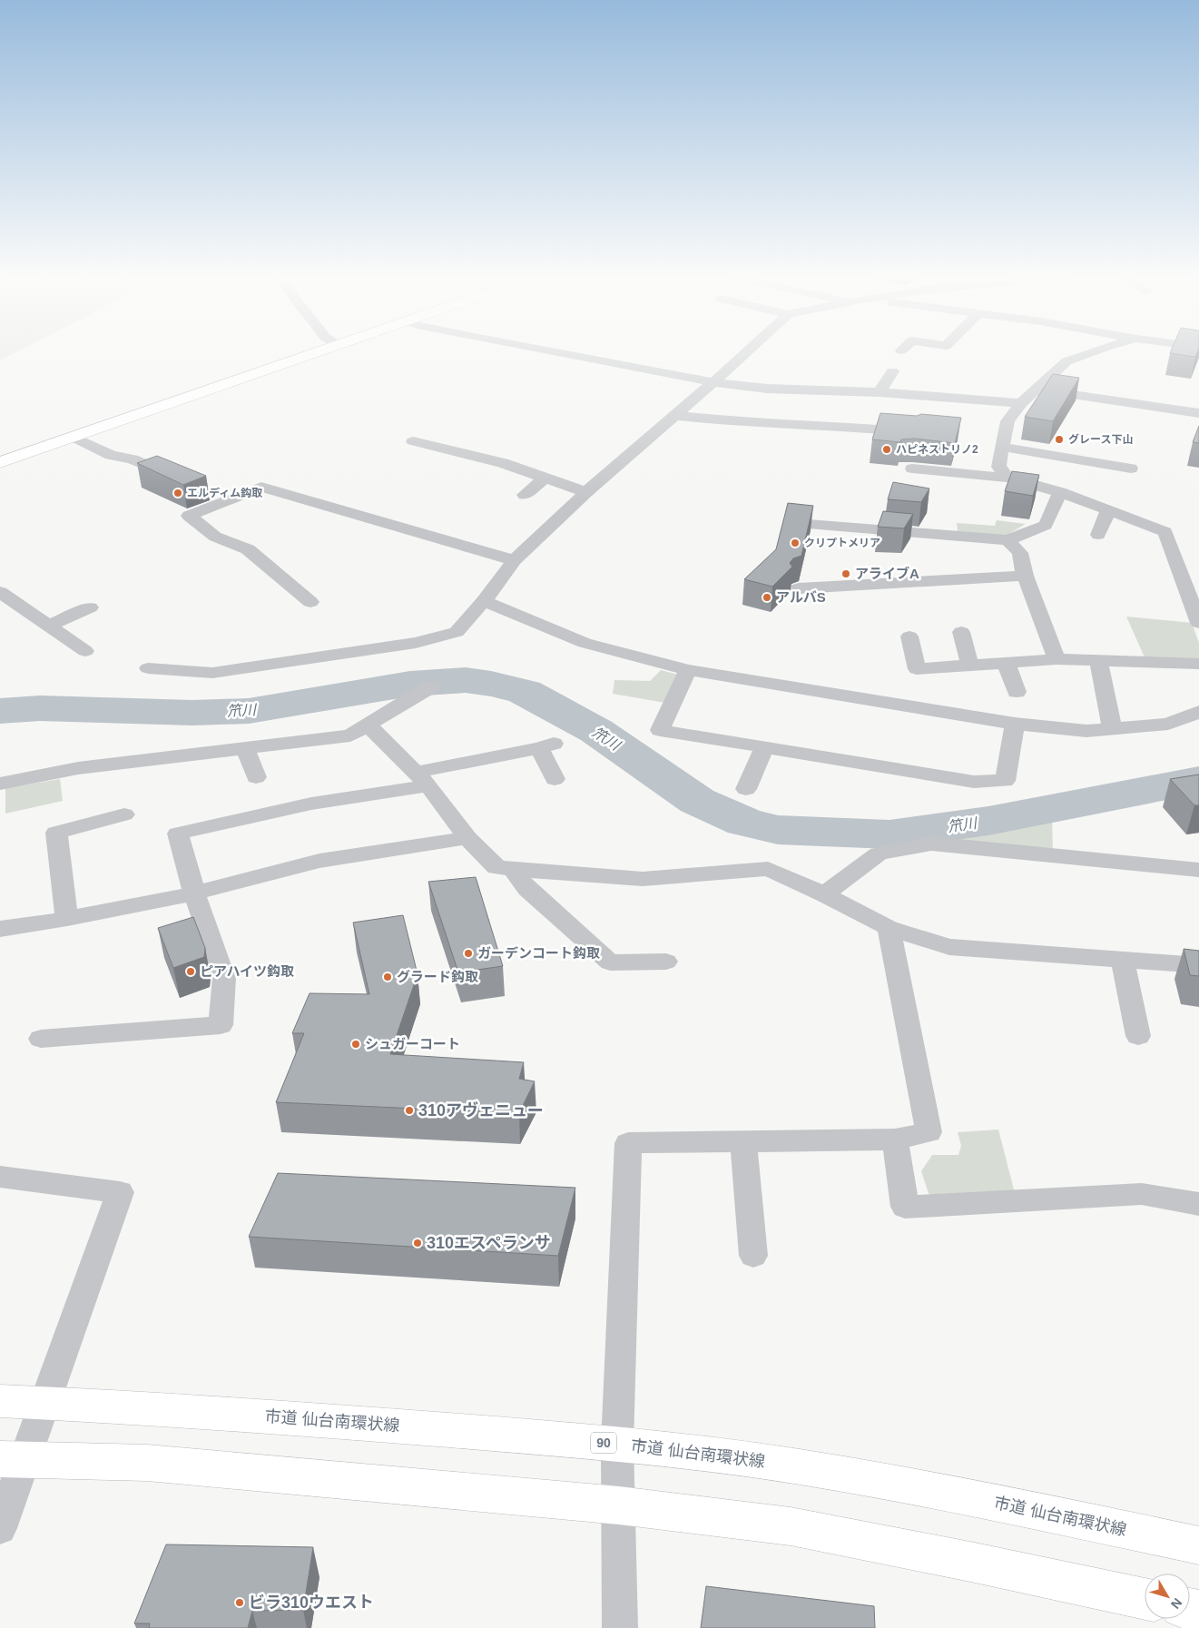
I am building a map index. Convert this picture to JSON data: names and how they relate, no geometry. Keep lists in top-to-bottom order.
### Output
{
  "streets": {
    "main road": ["市道 仙台南環状線", "90"]
  },
  "water": ["笊川"],
  "places": [
    "グレース下山",
    "ハピネストリノ2",
    "エルディム鈎取",
    "クリプトメリア",
    "アライブA",
    "アルバS",
    "ガーデンコート鈎取",
    "ピアハイツ鈎取",
    "グラード鈎取",
    "シュガーコート",
    "310アヴェニュー",
    "310エスペランサ",
    "ビラ310ウエスト"
  ],
  "north": "bottom right"
}
